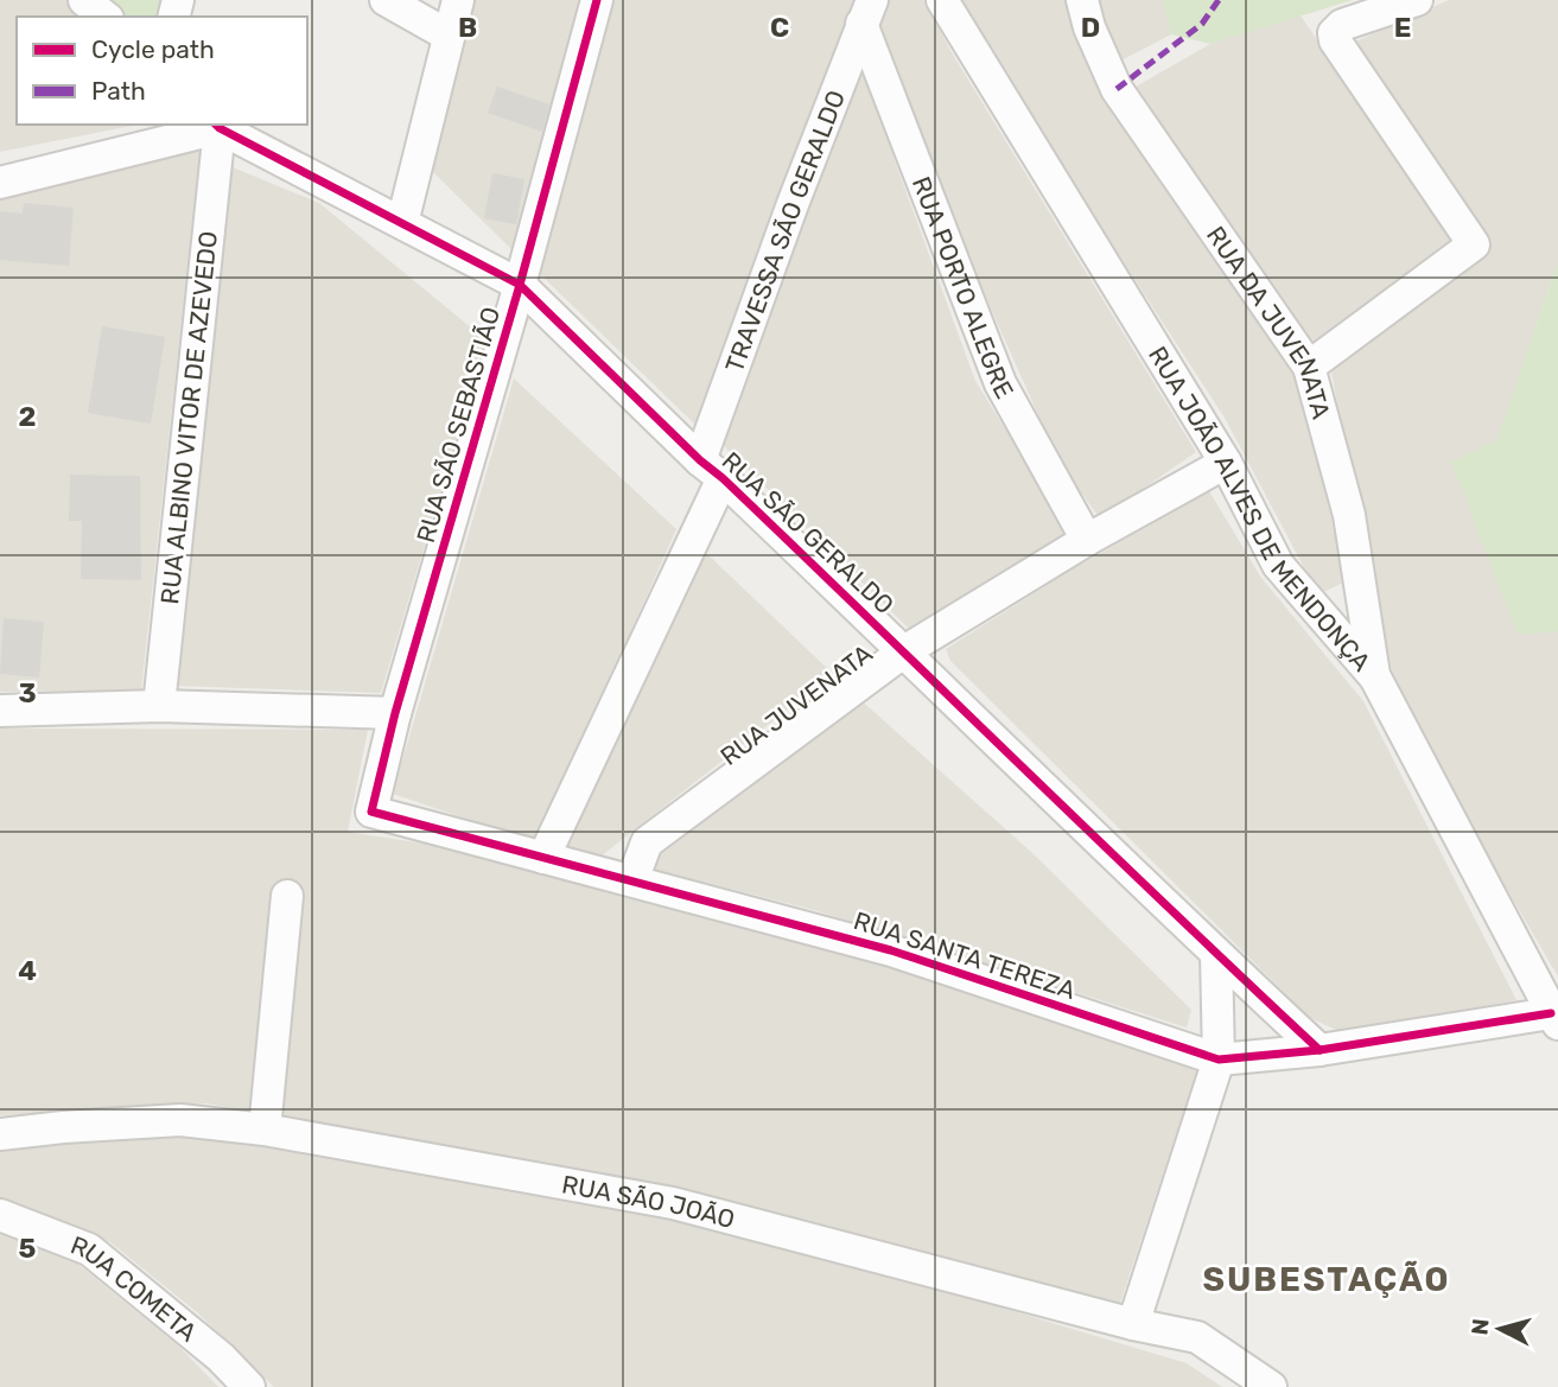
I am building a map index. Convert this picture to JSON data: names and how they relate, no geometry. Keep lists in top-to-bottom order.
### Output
{
  "streets": {
    "street": [
      "TRAVESSA SÃO GERALDO",
      "RUA PORTO ALEGRE",
      "RUA DA JUVENATA",
      "RUA ALBINO VITOR DE AZEVEDO",
      "RUA SÃO SEBASTIÃO",
      "RUA JOÃO ALVES DE MENDONÇA",
      "RUA SÃO GERALDO",
      "RUA JUVENATA",
      "RUA SANTA TEREZA",
      "RUA SÃO JOÃO",
      "RUA COMETA"
    ]
  },
  "crossings": [
    ["TRAVESSA SÃO GERALDO", "RUA PORTO ALEGRE"],
    ["TRAVESSA SÃO GERALDO", "RUA SÃO GERALDO"],
    ["TRAVESSA SÃO GERALDO", "RUA SANTA TEREZA"],
    ["RUA PORTO ALEGRE", "RUA JUVENATA"],
    ["RUA DA JUVENATA", "RUA JOÃO ALVES DE MENDONÇA"],
    ["RUA ALBINO VITOR DE AZEVEDO", "RUA SÃO GERALDO"],
    ["RUA SÃO SEBASTIÃO", "RUA SÃO GERALDO"],
    ["RUA SÃO SEBASTIÃO", "RUA SANTA TEREZA"],
    ["RUA JOÃO ALVES DE MENDONÇA", "RUA JUVENATA"],
    ["RUA JOÃO ALVES DE MENDONÇA", "RUA SANTA TEREZA"],
    ["RUA SÃO GERALDO", "RUA JUVENATA"],
    ["RUA SÃO GERALDO", "RUA SANTA TEREZA"],
    ["RUA JUVENATA", "RUA SANTA TEREZA"]
  ],
  "districts": ["SUBESTAÇÃO"],
  "legend": ["Cycle path", "Path"],
  "north": "left",
  "grid": {
    "columns": [
      "B",
      "C",
      "D",
      "E"
    ],
    "rows": [
      "2",
      "3",
      "4",
      "5"
    ]
  }
}
